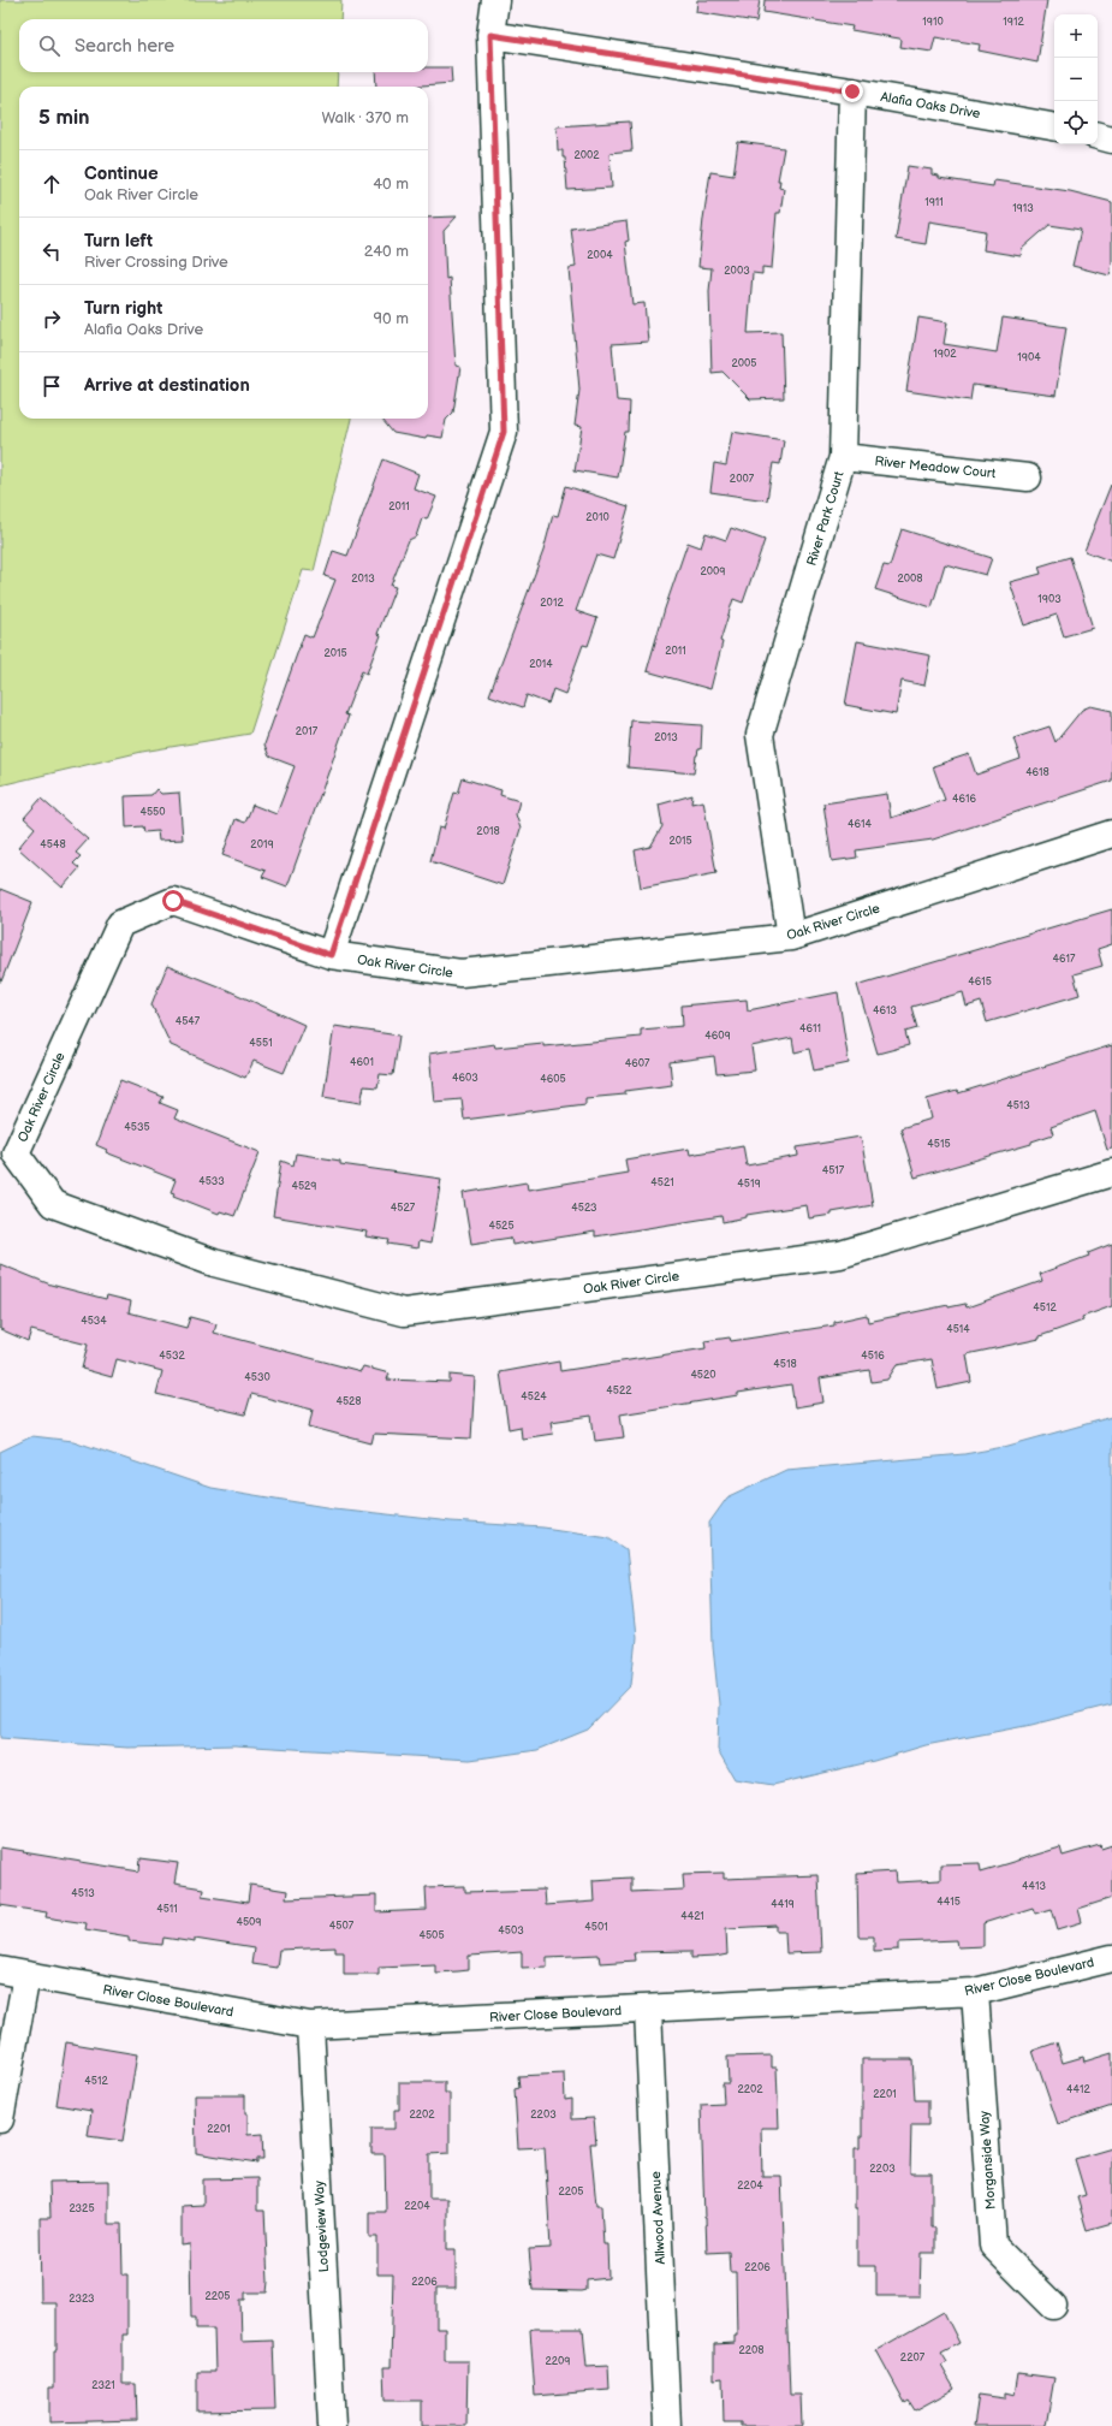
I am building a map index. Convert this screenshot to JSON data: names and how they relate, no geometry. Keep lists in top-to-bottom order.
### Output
{
  "streets": {
    "street": [
      "Alafia Oaks Drive",
      "River Meadow Court",
      "River Park Court",
      "Oak River Circle",
      "River Close Boulevard",
      "Morganside Way",
      "Allwood Avenue",
      "Lodgeview Way"
    ]
  },
  "crossings": [
    ["Alafia Oaks Drive", "River Park Court"],
    ["River Meadow Court", "River Park Court"],
    ["River Park Court", "Oak River Circle"],
    ["River Close Boulevard", "Morganside Way"],
    ["River Close Boulevard", "Allwood Avenue"],
    ["River Close Boulevard", "Lodgeview Way"]
  ],
  "house_numbers": [
    "1910",
    "1912",
    "2002",
    "1911",
    "1913",
    "2004",
    "2003",
    "1902",
    "1904",
    "2005",
    "2007",
    "2011",
    "2010",
    "2009",
    "2013",
    "2008",
    "1903",
    "2012",
    "2011",
    "2015",
    "2014",
    "2017",
    "2013",
    "4618",
    "4616",
    "4550",
    "4614",
    "2018",
    "2015",
    "4548",
    "2019",
    "4617",
    "4615",
    "4613",
    "4547",
    "4611",
    "4609",
    "4551",
    "4601",
    "4607",
    "4603",
    "4605",
    "4513",
    "4535",
    "4515",
    "4517",
    "4533",
    "4521",
    "4519",
    "4529",
    "4527",
    "4523",
    "4525",
    "4512",
    "4534",
    "4514",
    "4532",
    "4516",
    "4518",
    "4520",
    "4530",
    "4522",
    "4524",
    "4528",
    "4413",
    "4513",
    "4415",
    "4419",
    "4511",
    "4421",
    "4509",
    "4507",
    "4501",
    "4503",
    "4505",
    "4512",
    "2202",
    "4412",
    "2201",
    "2202",
    "2203",
    "2201",
    "2203",
    "2204",
    "2205",
    "2204",
    "2325",
    "2206",
    "2206",
    "2205",
    "2323",
    "2208",
    "2207",
    "2209",
    "2321"
  ],
  "page": {
    "map_buttons": ["+", "−"],
    "search": "Search here",
    "heading": ["5 min", "Walk · 370 m"],
    "list": [
      ["Continue", "Oak River Circle", "40 m"],
      ["Turn left", "River Crossing Drive", "240 m"],
      ["Turn right", "Alafia Oaks Drive", "90 m"],
      "Arrive at destination"
    ]
  }
}
